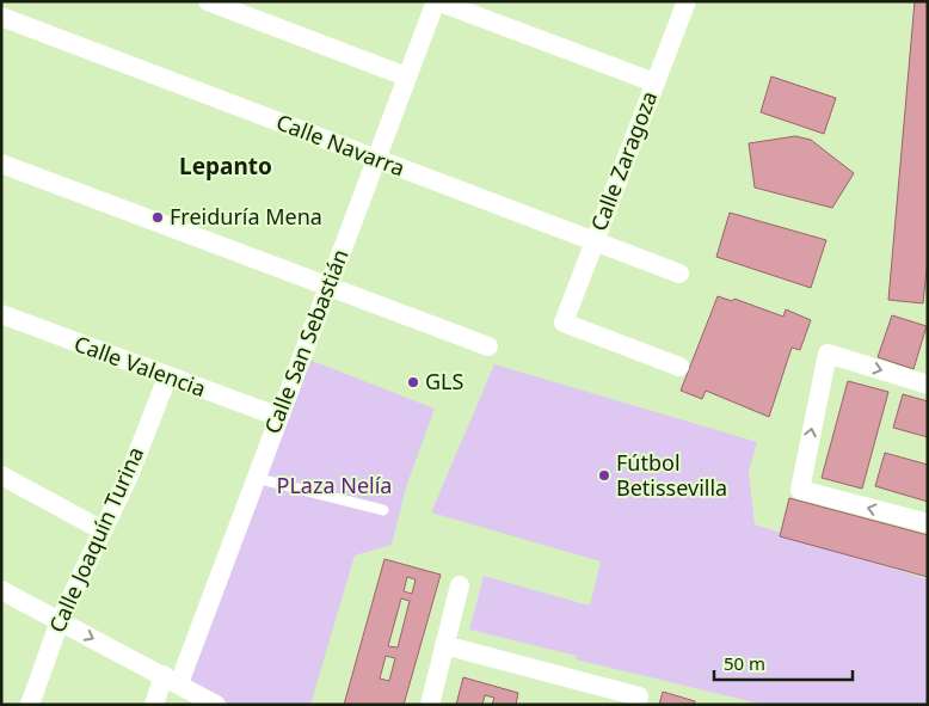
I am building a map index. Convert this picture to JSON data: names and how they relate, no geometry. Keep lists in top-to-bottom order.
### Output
{
  "streets": {
    "street": [
      "Calle Navarra",
      "Calle Zaragoza",
      "Calle San Sebastián",
      "Calle Valencia",
      "Calle Joaquín Turina"
    ]
  },
  "crossings": [
    ["Calle Navarra", "Calle Zaragoza"],
    ["Calle Navarra", "Calle San Sebastián"],
    ["Calle San Sebastián", "Calle Valencia"],
    ["Calle Valencia", "Calle Joaquín Turina"]
  ],
  "districts": ["Lepanto"],
  "parks": ["PLaza Nelía"],
  "places": ["Freiduría Mena", "GLS", "Fútbol Betissevilla"],
  "scale_bar": "50 m"
}
